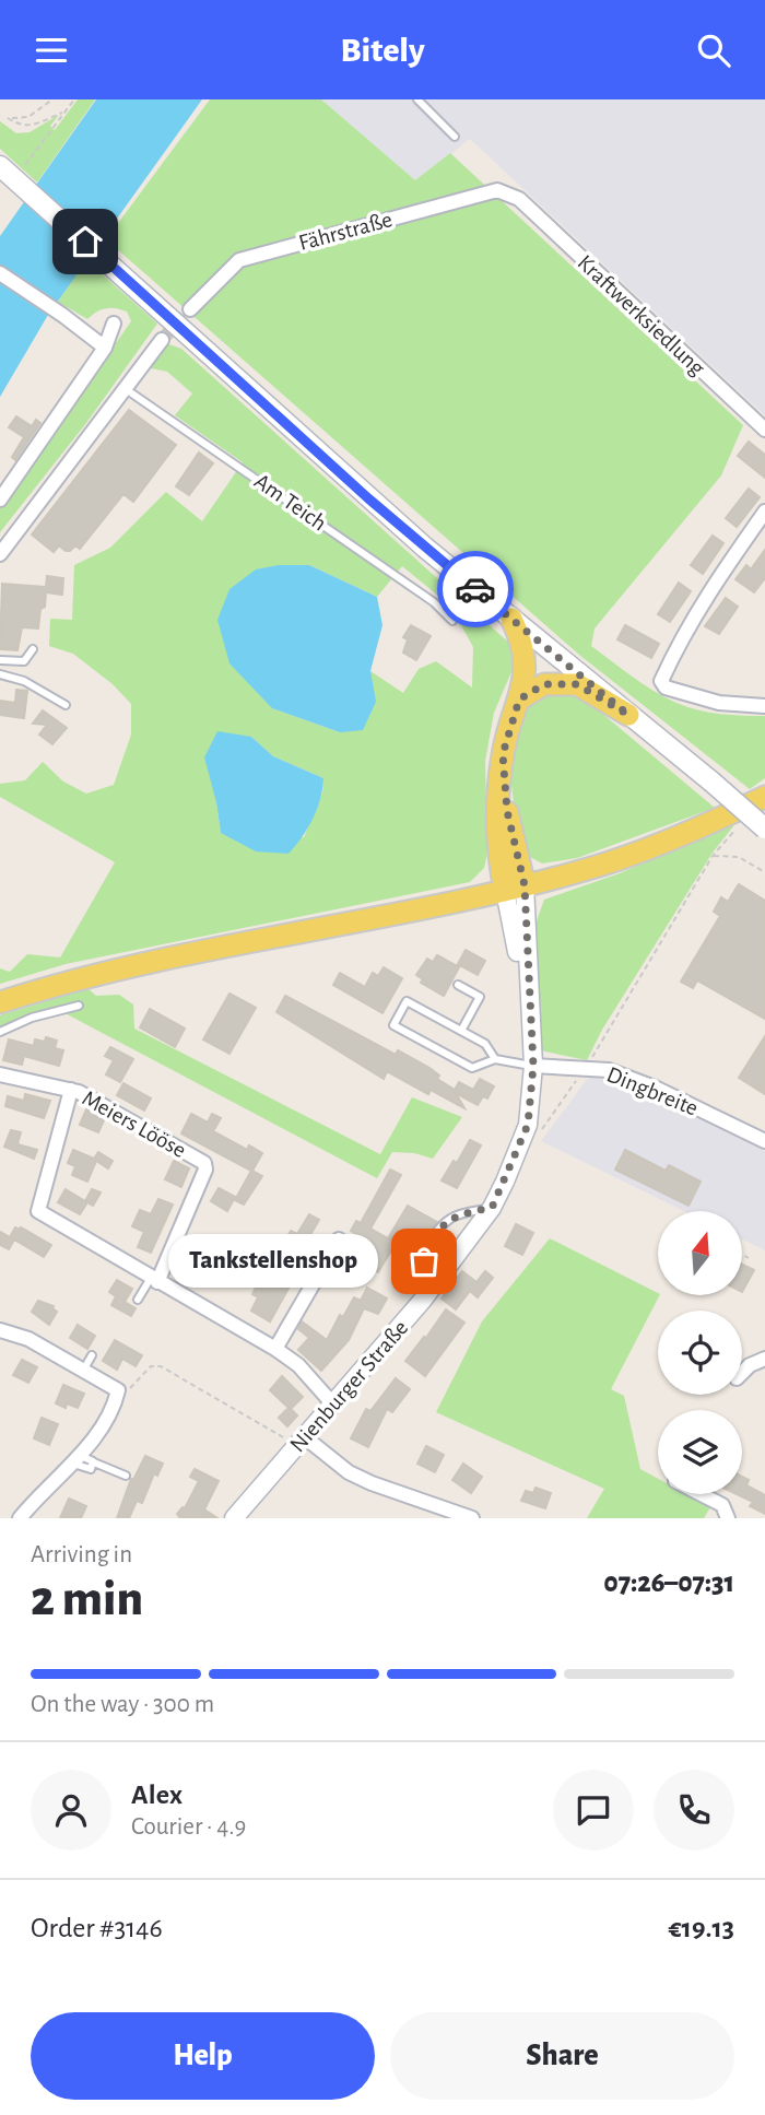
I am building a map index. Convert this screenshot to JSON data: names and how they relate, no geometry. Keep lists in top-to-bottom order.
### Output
{
  "streets": {
    "street": [
      "Fährstraße",
      "Kraftwerksiedlung",
      "Dingbreite",
      "Meiers Lööse",
      "Nienburger Straße"
    ],
    "lane": ["Am Teich"]
  },
  "crossings": [
    ["Fährstraße", "Kraftwerksiedlung"],
    ["Dingbreite", "Nienburger Straße"],
    ["Meiers Lööse", "Nienburger Straße"]
  ],
  "places": ["Tankstellenshop"],
  "north": "top",
  "page": {
    "header": "Bitely",
    "bubble": "Tankstellenshop",
    "heading": ["2 min", "Arriving in", "07:26–07:31"],
    "panel": [
      "Alex",
      "Courier · 4.9",
      "Order #3146",
      "€19.13"
    ],
    "bar": "On the way · 300 m",
    "buttons": ["Help", "Share"]
  }
}
